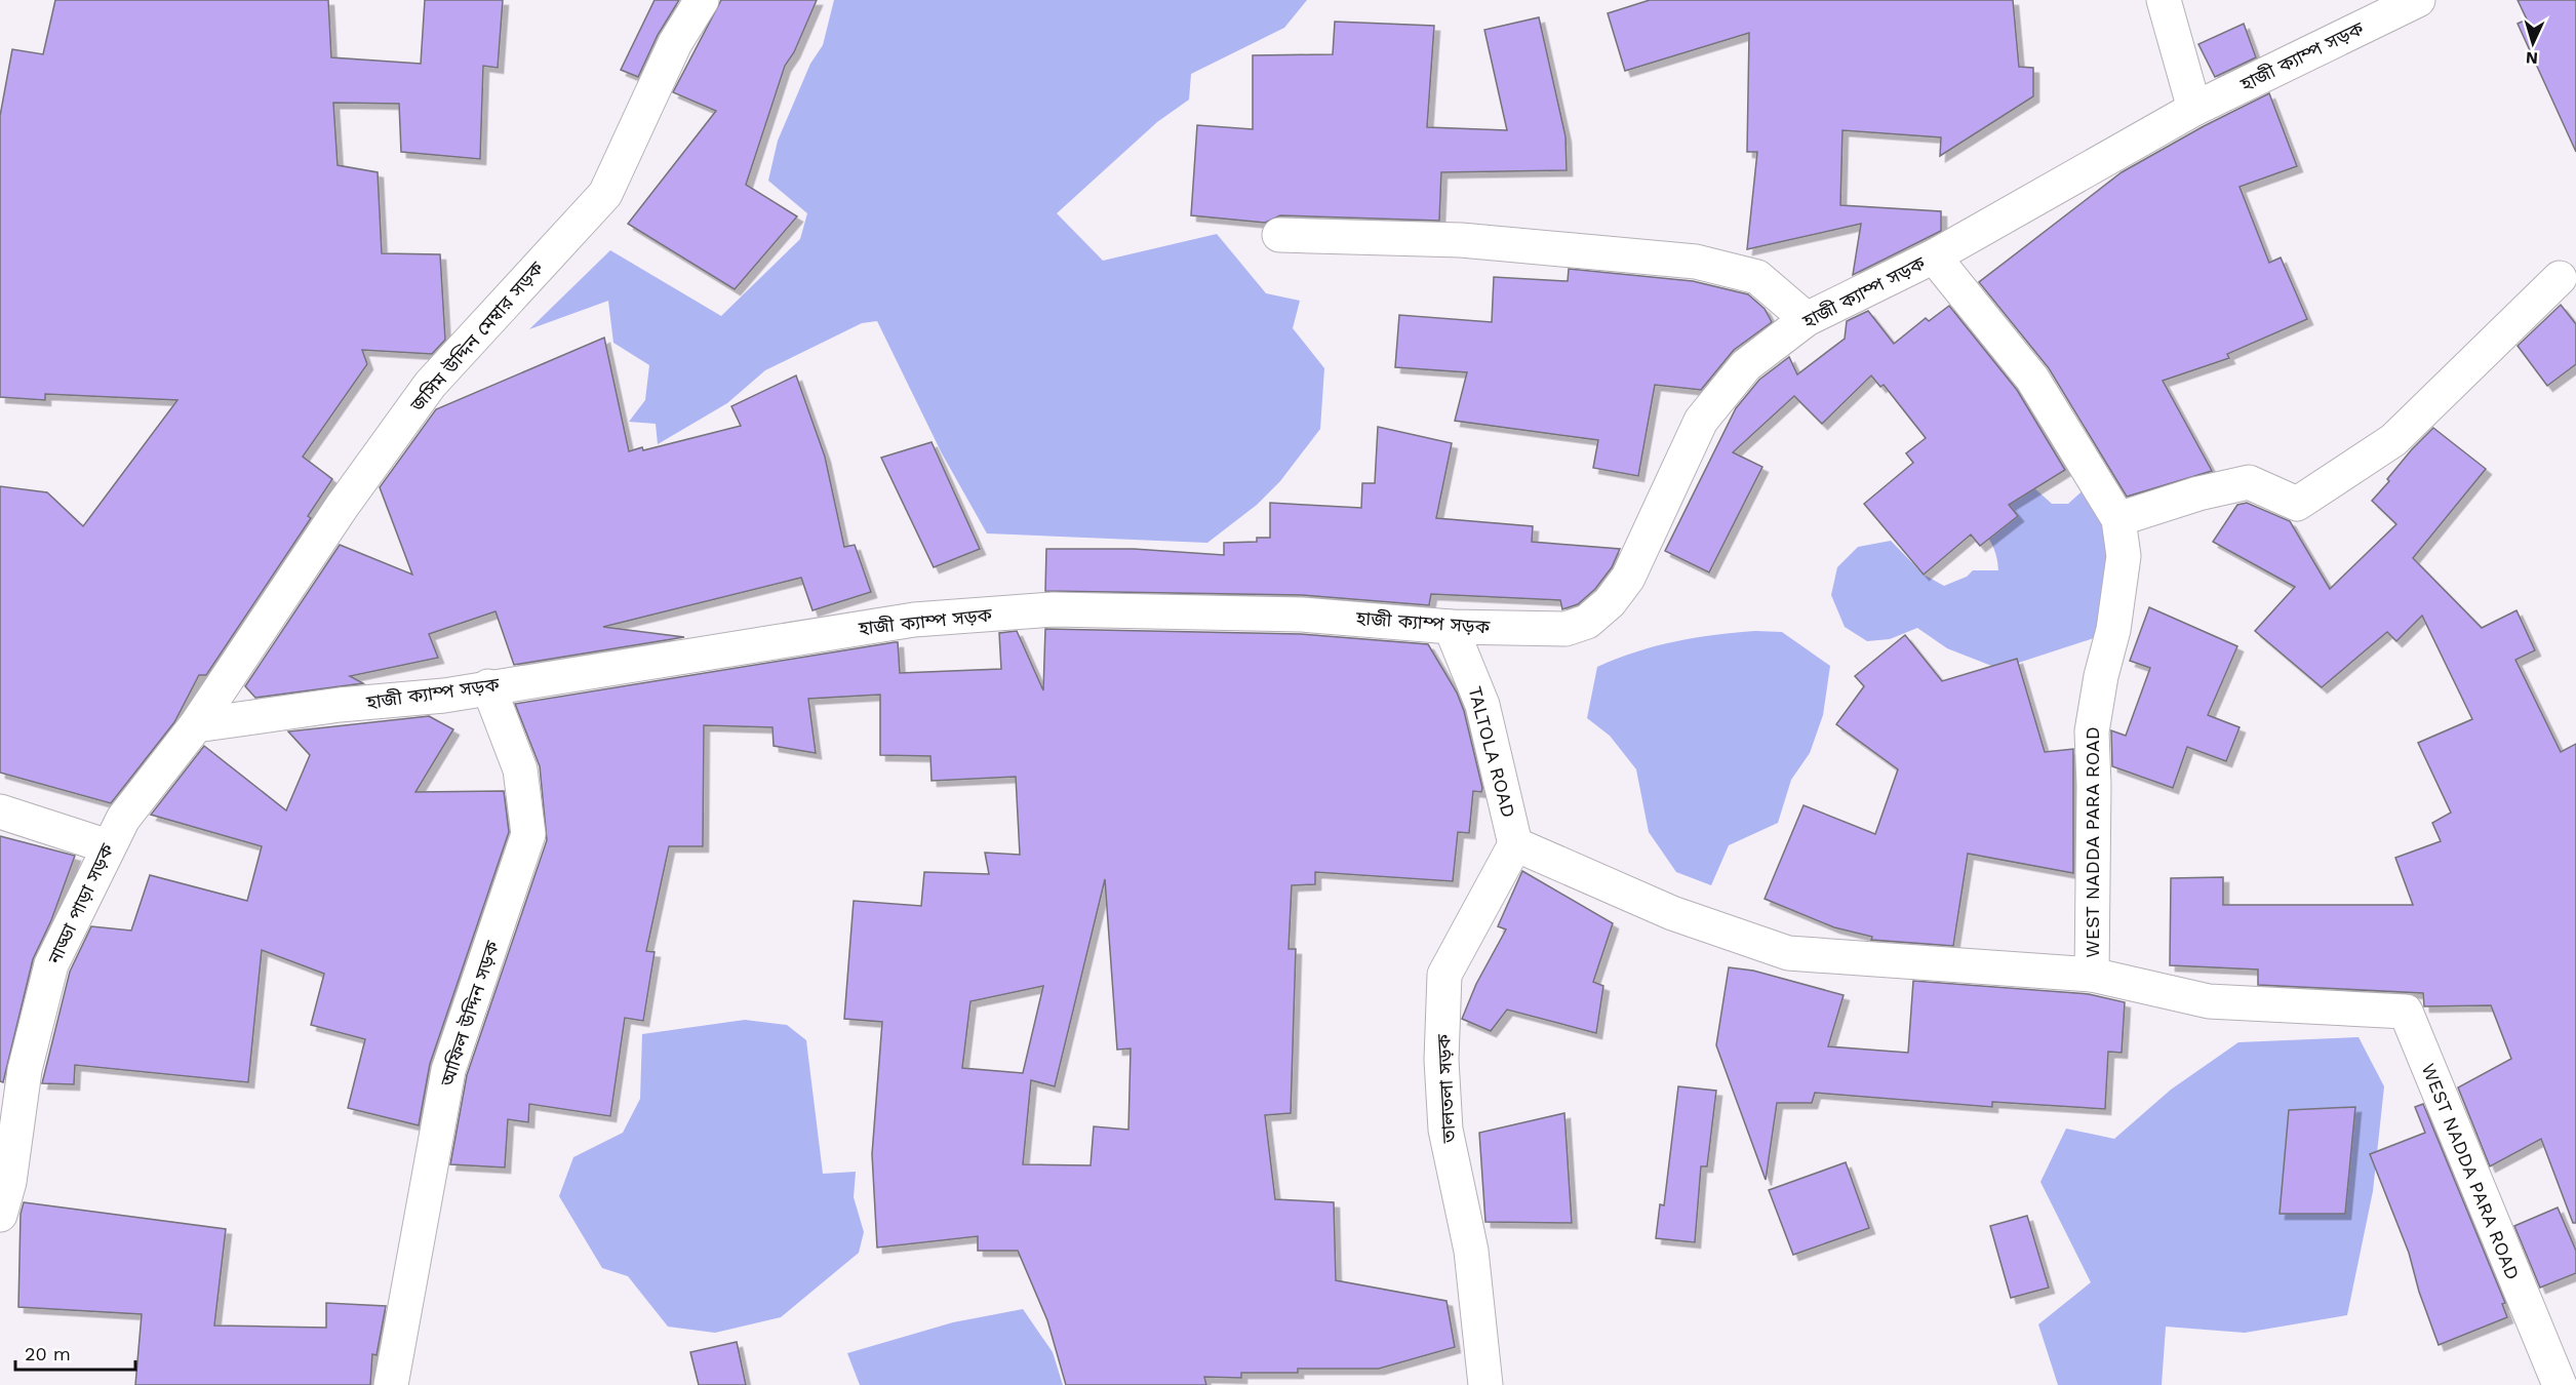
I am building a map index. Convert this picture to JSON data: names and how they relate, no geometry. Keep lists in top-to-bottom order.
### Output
{
  "streets": {
    "street": [
      "হাজী ক্যাম্প সড়ক",
      "জসিম উদ্দিন মেম্বার সড়ক",
      "TALTOLA ROAD",
      "WEST NADDA PARA ROAD",
      "নাড্ডা পাড়া সড়ক",
      "আফিল উদ্দিন সড়ক",
      "তালতলা সড়ক"
    ]
  },
  "crossings": [
    ["হাজী ক্যাম্প সড়ক", "জসিম উদ্দিন মেম্বার সড়ক"],
    ["হাজী ক্যাম্প সড়ক", "TALTOLA ROAD"],
    ["হাজী ক্যাম্প সড়ক", "WEST NADDA PARA ROAD"],
    ["হাজী ক্যাম্প সড়ক", "নাড্ডা পাড়া সড়ক"],
    ["হাজী ক্যাম্প সড়ক", "আফিল উদ্দিন সড়ক"],
    ["জসিম উদ্দিন মেম্বার সড়ক", "নাড্ডা পাড়া সড়ক"],
    ["TALTOLA ROAD", "WEST NADDA PARA ROAD"],
    ["TALTOLA ROAD", "তালতলা সড়ক"],
    ["WEST NADDA PARA ROAD", "তালতলা সড়ক"]
  ],
  "scale_bar": "20 m",
  "north": "bottom"
}
